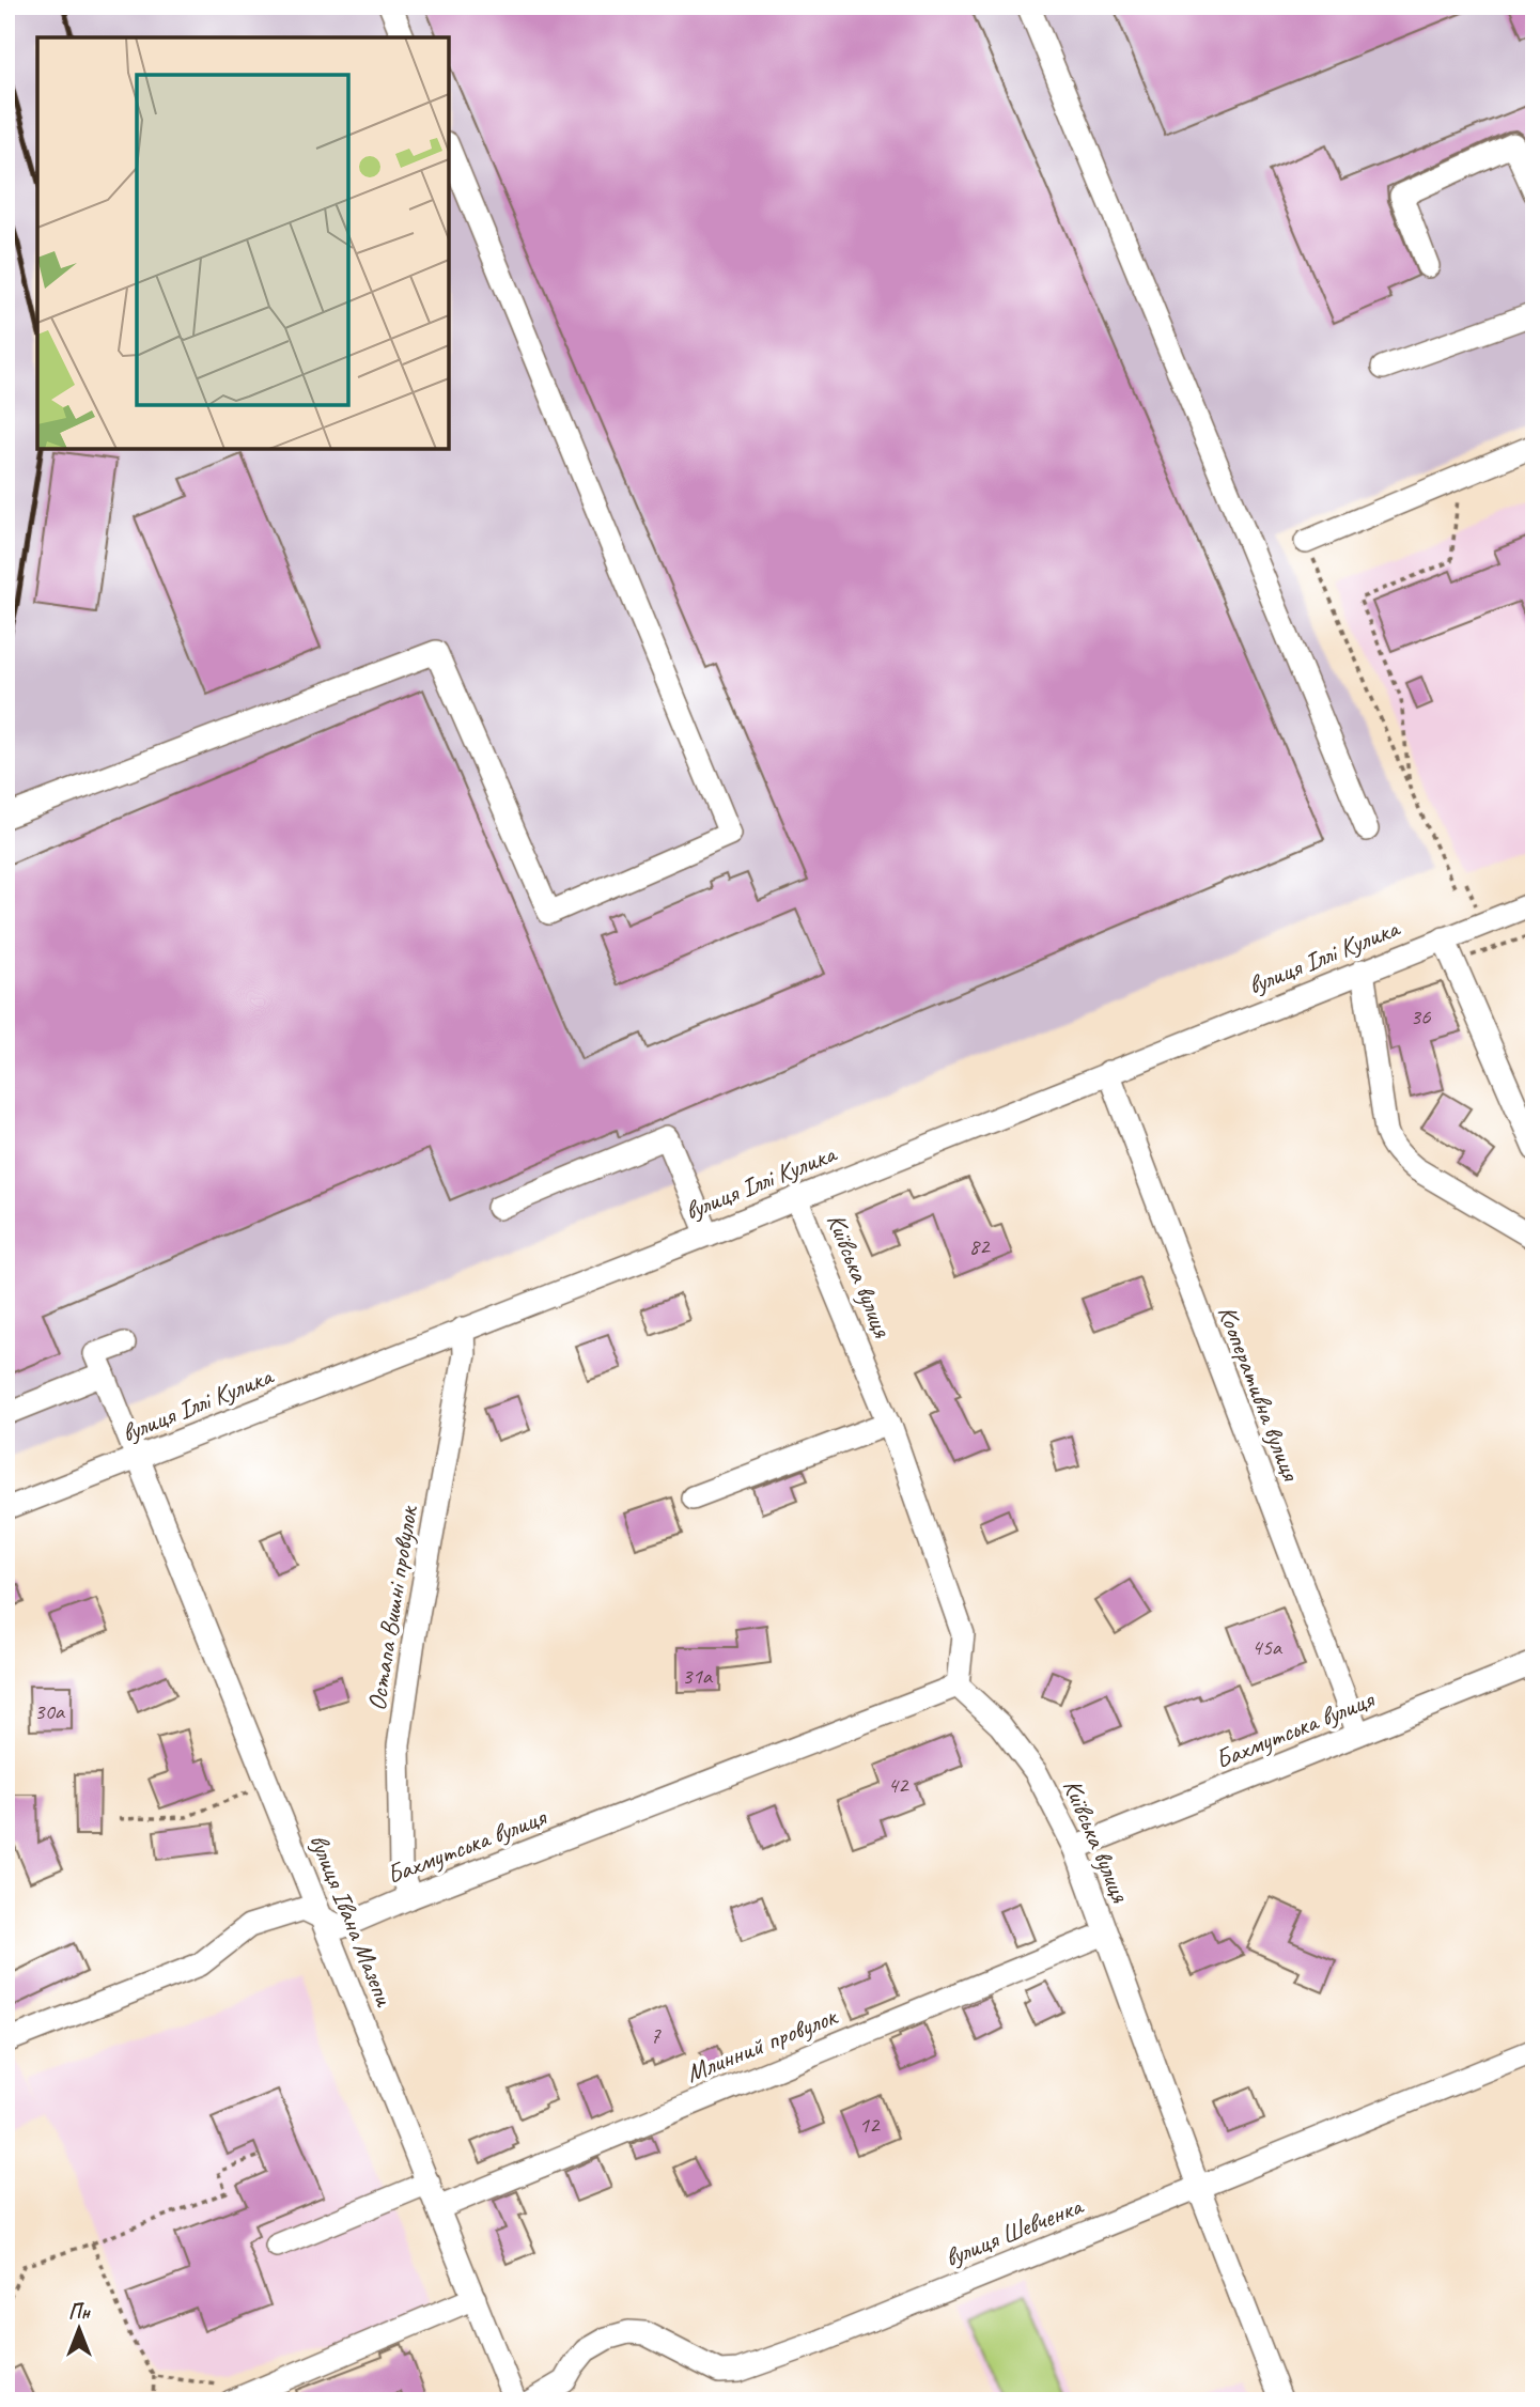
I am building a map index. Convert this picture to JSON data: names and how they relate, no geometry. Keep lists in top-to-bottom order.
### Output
{
  "streets": {
    "street": [
      "вулиця Іллі Кулика",
      "Київська вулиця",
      "Кооперативна вулиця",
      "Остапа Вишні провулок",
      "Бахмутська вулиця",
      "вулиця Івана Мазепи",
      "Млинний провулок",
      "вулиця Шевченка"
    ]
  },
  "crossings": [
    ["вулиця Іллі Кулика", "Київська вулиця"],
    ["вулиця Іллі Кулика", "Кооперативна вулиця"],
    ["вулиця Іллі Кулика", "Остапа Вишні провулок"],
    ["вулиця Іллі Кулика", "вулиця Івана Мазепи"],
    ["Київська вулиця", "Бахмутська вулиця"],
    ["Київська вулиця", "Млинний провулок"],
    ["Київська вулиця", "вулиця Шевченка"],
    ["Кооперативна вулиця", "Бахмутська вулиця"],
    ["Остапа Вишні провулок", "Бахмутська вулиця"],
    ["Бахмутська вулиця", "вулиця Івана Мазепи"],
    ["вулиця Івана Мазепи", "Млинний провулок"]
  ],
  "house_numbers": [
    "36",
    "82",
    "45а",
    "31а",
    "30а",
    "42",
    "7",
    "12"
  ],
  "north": "top"
}
